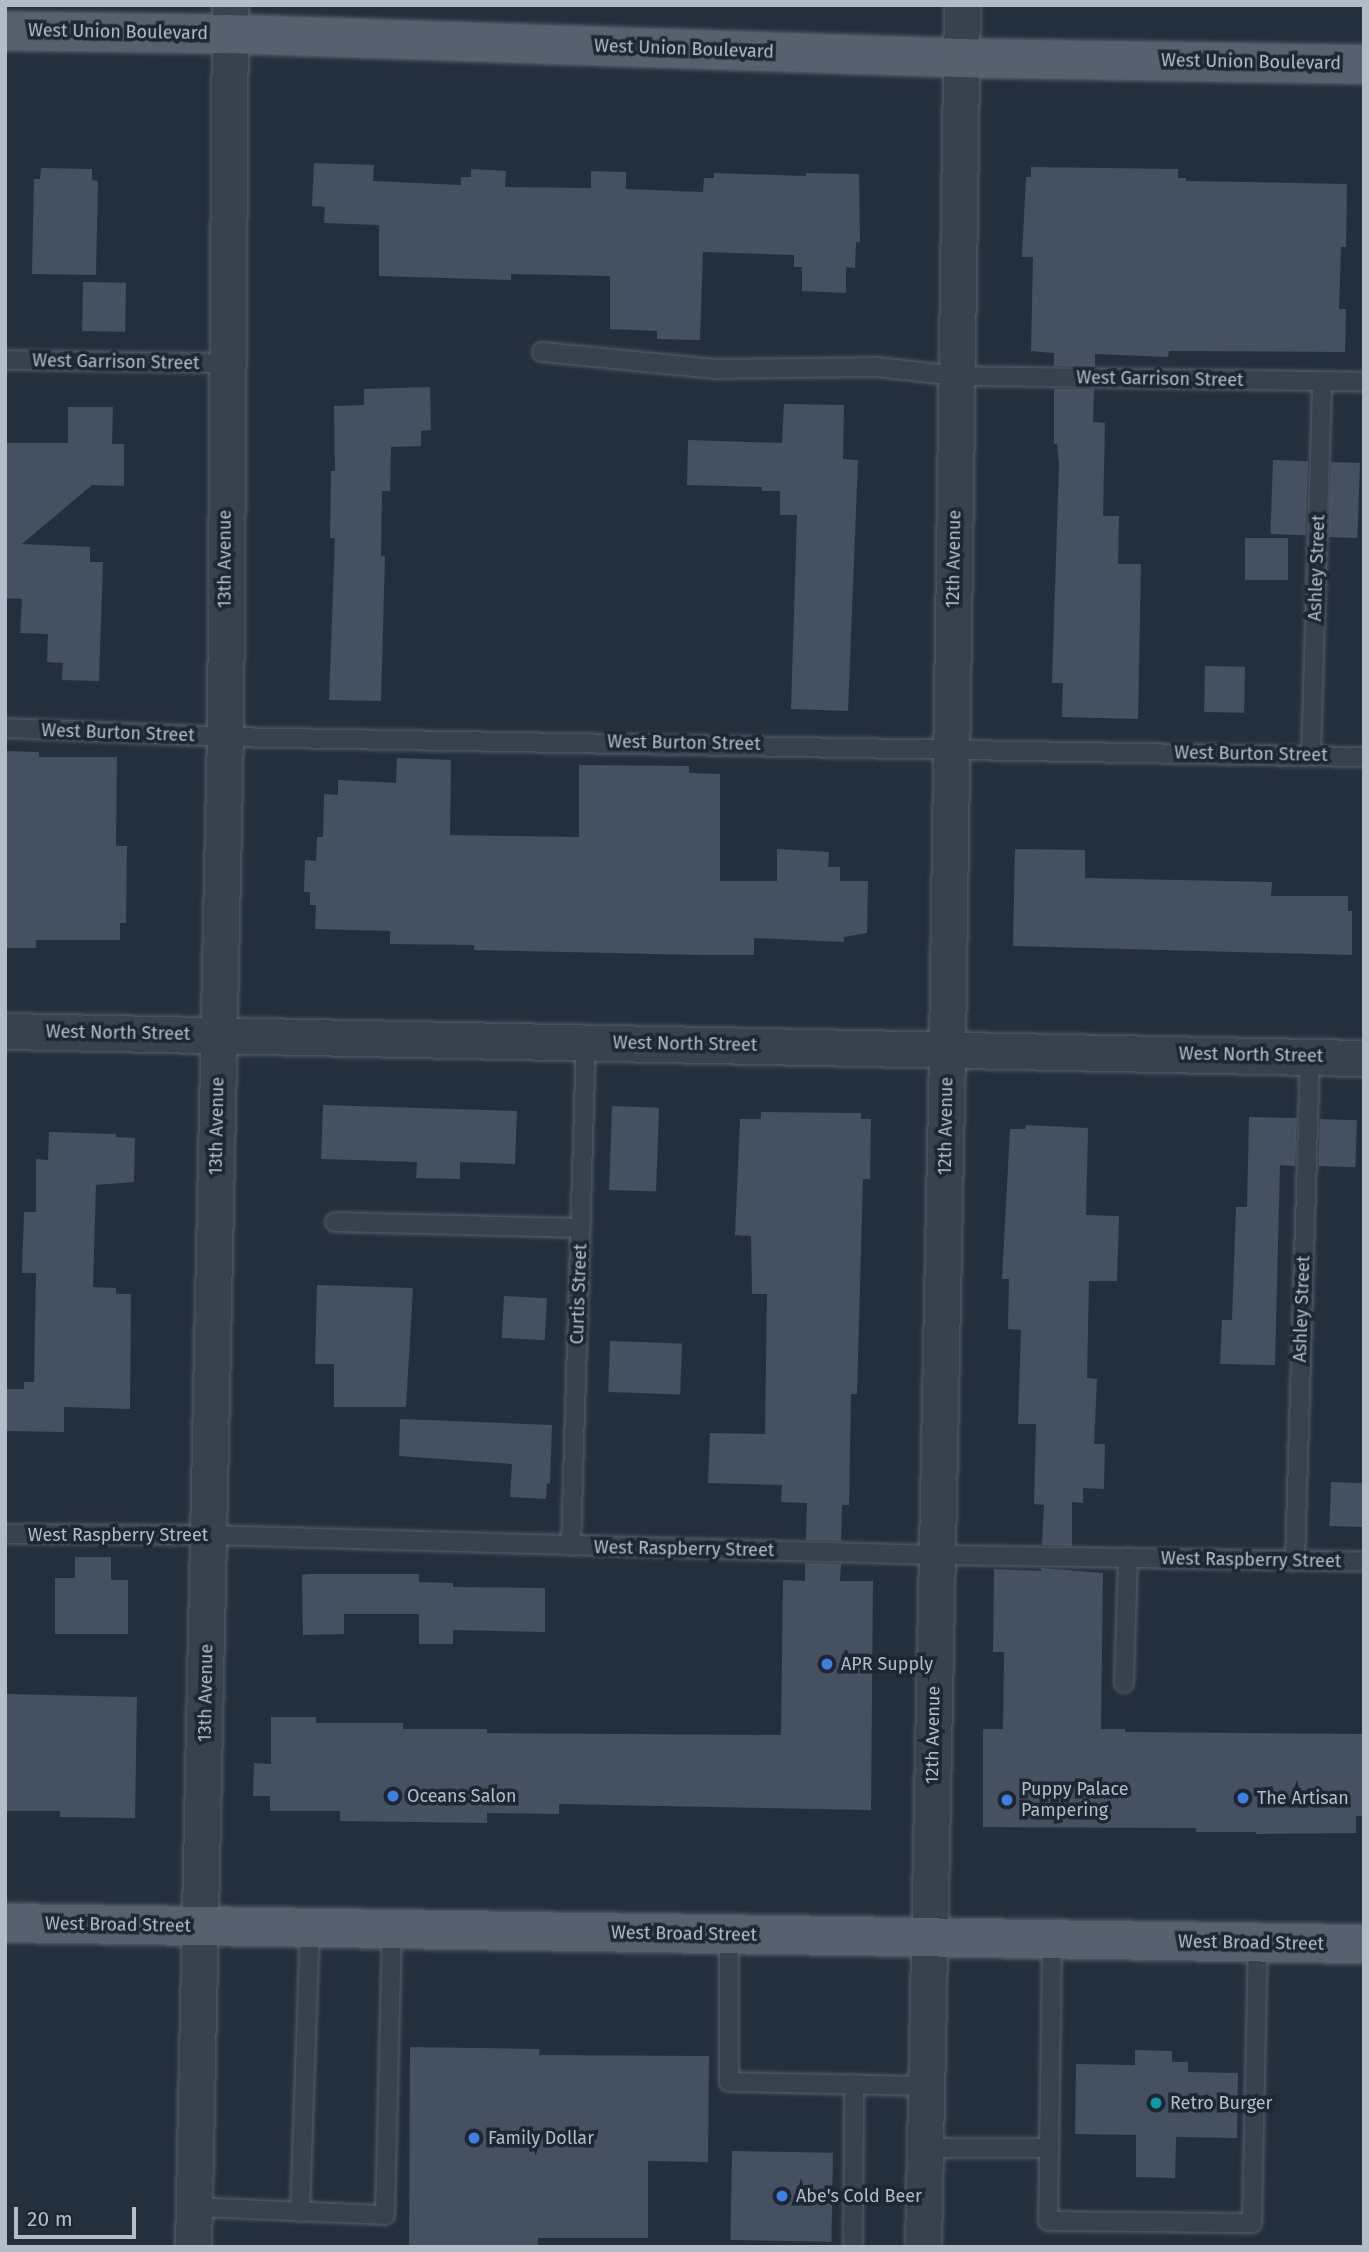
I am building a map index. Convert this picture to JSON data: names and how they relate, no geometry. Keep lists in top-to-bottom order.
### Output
{
  "streets": {
    "main road": ["West Union Boulevard", "West Broad Street"],
    "street": ["13th Avenue", "12th Avenue", "West North Street"],
    "lane": [
      "West Garrison Street",
      "Ashley Street",
      "West Burton Street",
      "Curtis Street",
      "West Raspberry Street"
    ]
  },
  "crossings": [
    ["West Union Boulevard", "13th Avenue"],
    ["West Union Boulevard", "12th Avenue"],
    ["West Garrison Street", "13th Avenue"],
    ["West Garrison Street", "12th Avenue"],
    ["West Garrison Street", "Ashley Street"],
    ["13th Avenue", "West Burton Street"],
    ["13th Avenue", "West North Street"],
    ["13th Avenue", "West Raspberry Street"],
    ["13th Avenue", "West Broad Street"],
    ["12th Avenue", "West Burton Street"],
    ["12th Avenue", "West North Street"],
    ["12th Avenue", "West Raspberry Street"],
    ["12th Avenue", "West Broad Street"],
    ["Ashley Street", "West Burton Street"],
    ["Ashley Street", "West North Street"],
    ["Ashley Street", "West Raspberry Street"],
    ["West North Street", "Curtis Street"],
    ["Curtis Street", "West Raspberry Street"]
  ],
  "places": [
    "APR Supply",
    "Oceans Salon",
    "The Artisan",
    "Puppy Palace Pampering",
    "Retro Burger",
    "Family Dollar",
    "Abe's Cold Beer"
  ],
  "scale_bar": "20 m"
}
